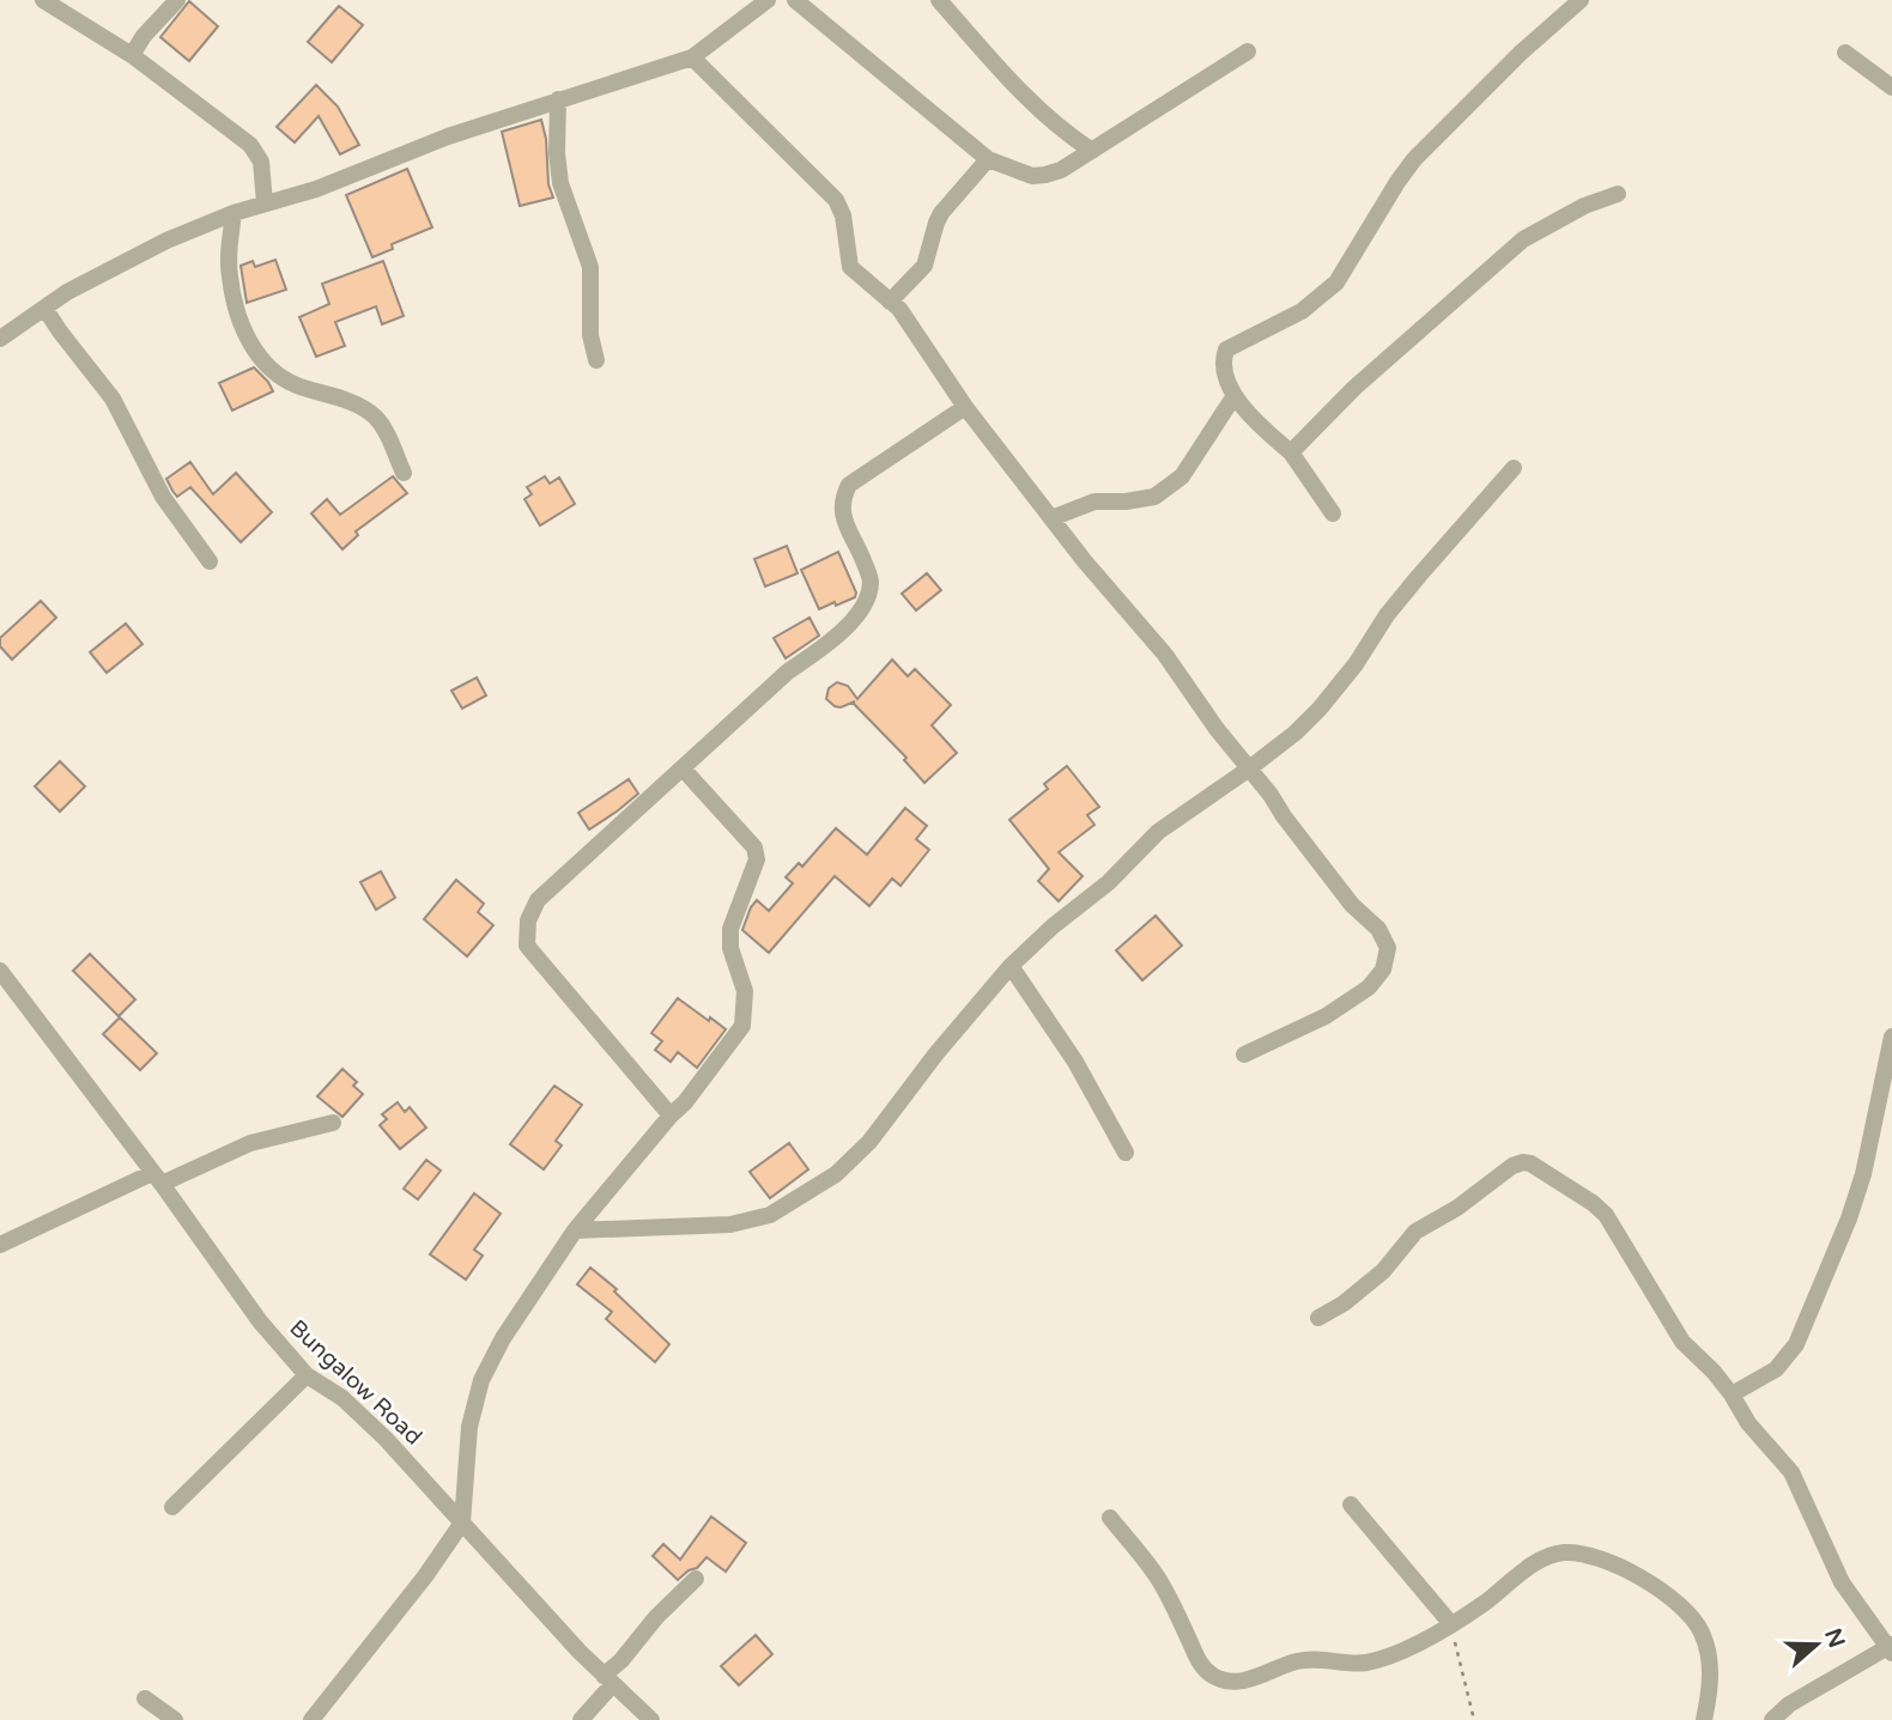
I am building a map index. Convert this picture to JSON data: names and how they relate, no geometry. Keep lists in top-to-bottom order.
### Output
{
  "streets": {
    "street": ["Bungalow Road"]
  },
  "north": "right"
}
